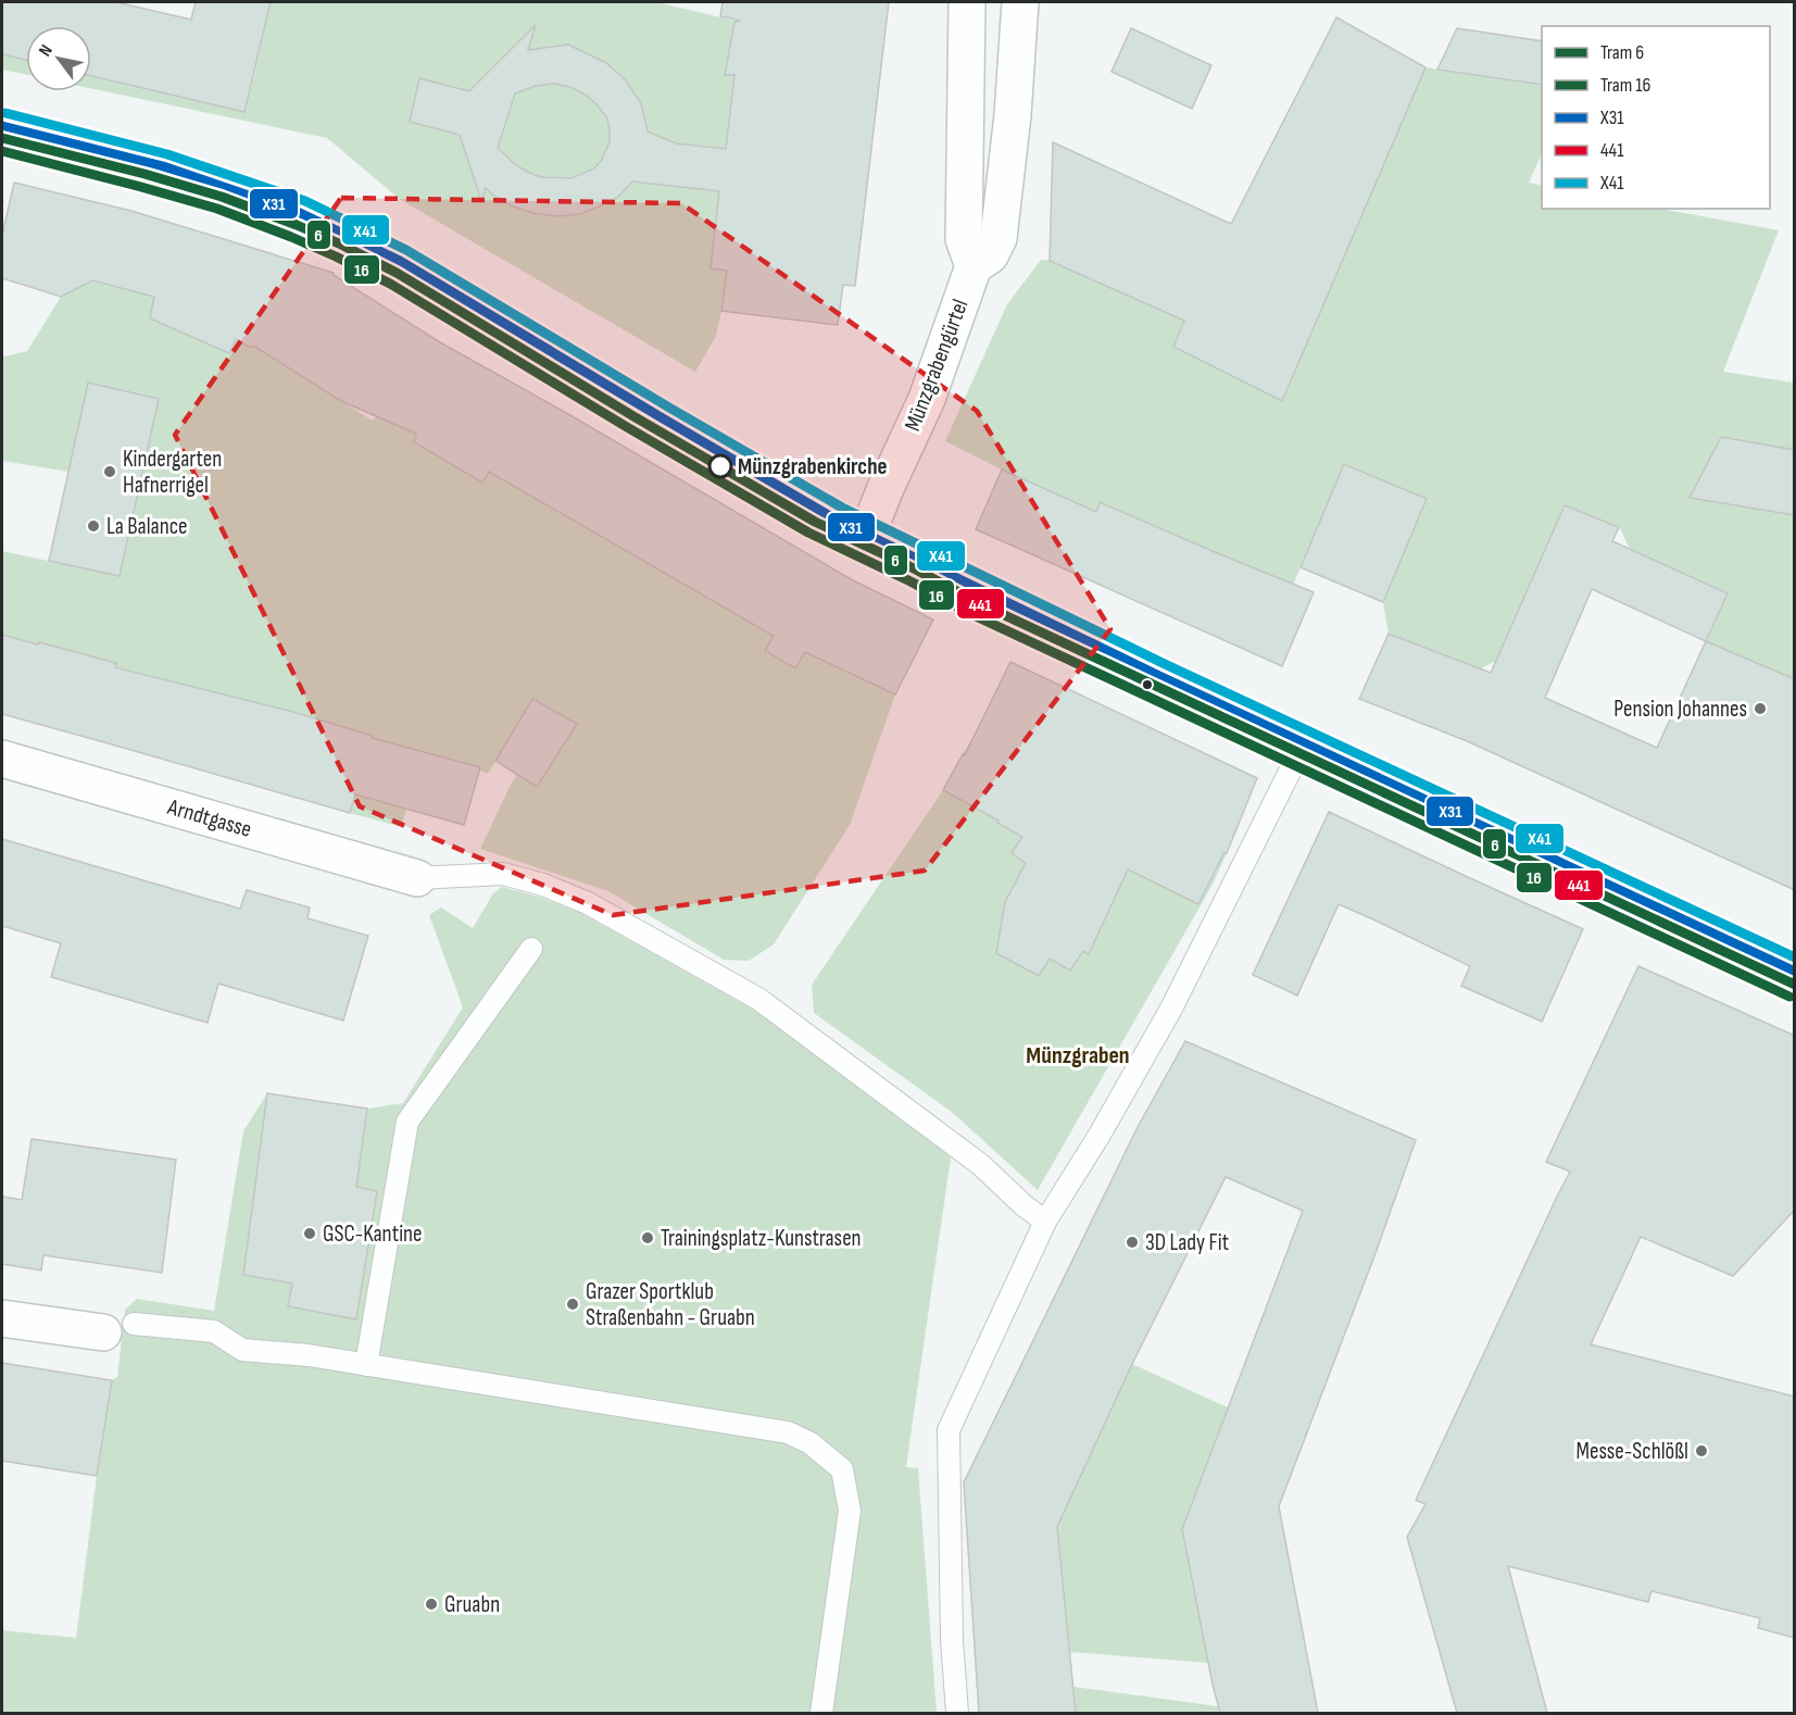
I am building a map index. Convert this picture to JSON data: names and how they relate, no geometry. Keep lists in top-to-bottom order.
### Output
{
  "streets": {
    "main road": ["Münzgrabengürtel", "Arndtgasse"]
  },
  "districts": ["Münzgraben"],
  "places": [
    "Münzgrabenkirche",
    "Kindergarten Hafnerrigel",
    "La Balance",
    "Pension Johannes",
    "GSC-Kantine",
    "Trainingsplatz-Kunstrasen",
    "3D Lady Fit",
    "Grazer Sportklub Straßenbahn - Gruabn",
    "Messe-Schlößl",
    "Gruabn"
  ],
  "lines": [
    "transit line X41",
    "transit line X31",
    "tram line 6",
    "transit line 441",
    "tram line 16"
  ],
  "legend": [
    "Tram 6",
    "Tram 16",
    "X31",
    "441",
    "X41"
  ],
  "north": "top left"
}
